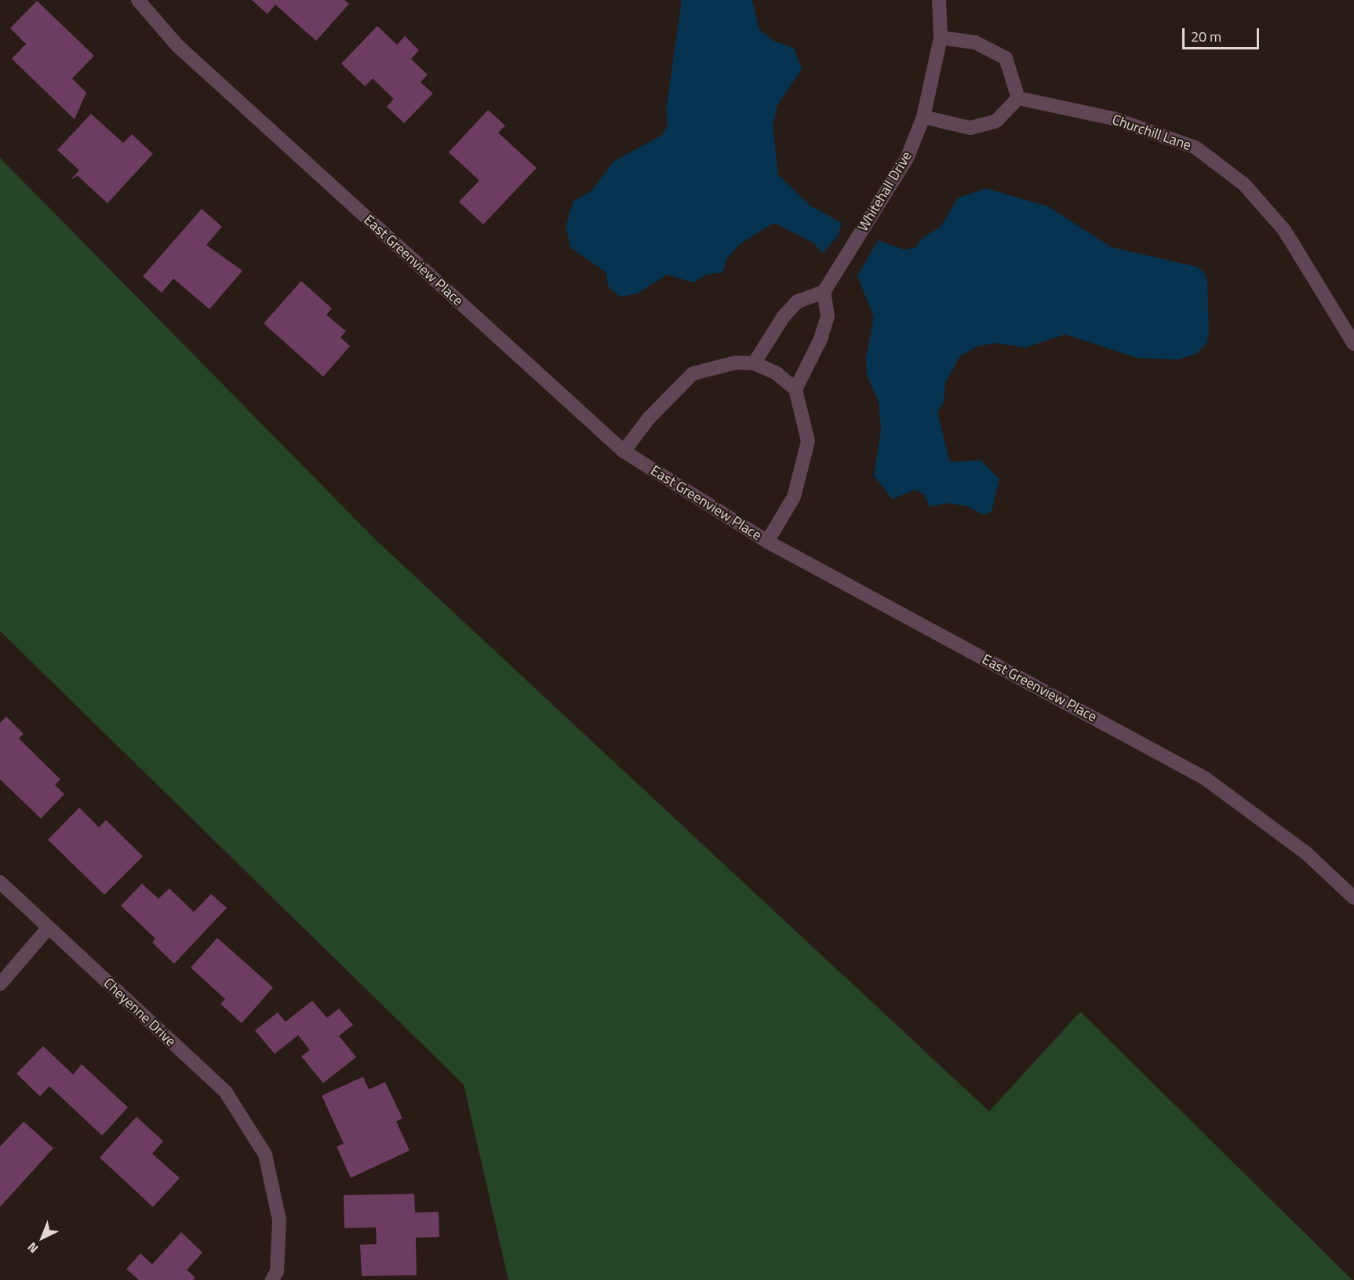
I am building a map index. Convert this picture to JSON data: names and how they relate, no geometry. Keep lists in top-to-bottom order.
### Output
{
  "streets": {
    "street": [
      "Churchill Lane",
      "Whitehall Drive",
      "East Greenview Place",
      "Cheyenne Drive"
    ]
  },
  "crossings": [
    ["Churchill Lane", "Whitehall Drive"]
  ],
  "scale_bar": "20 m",
  "north": "bottom left"
}
